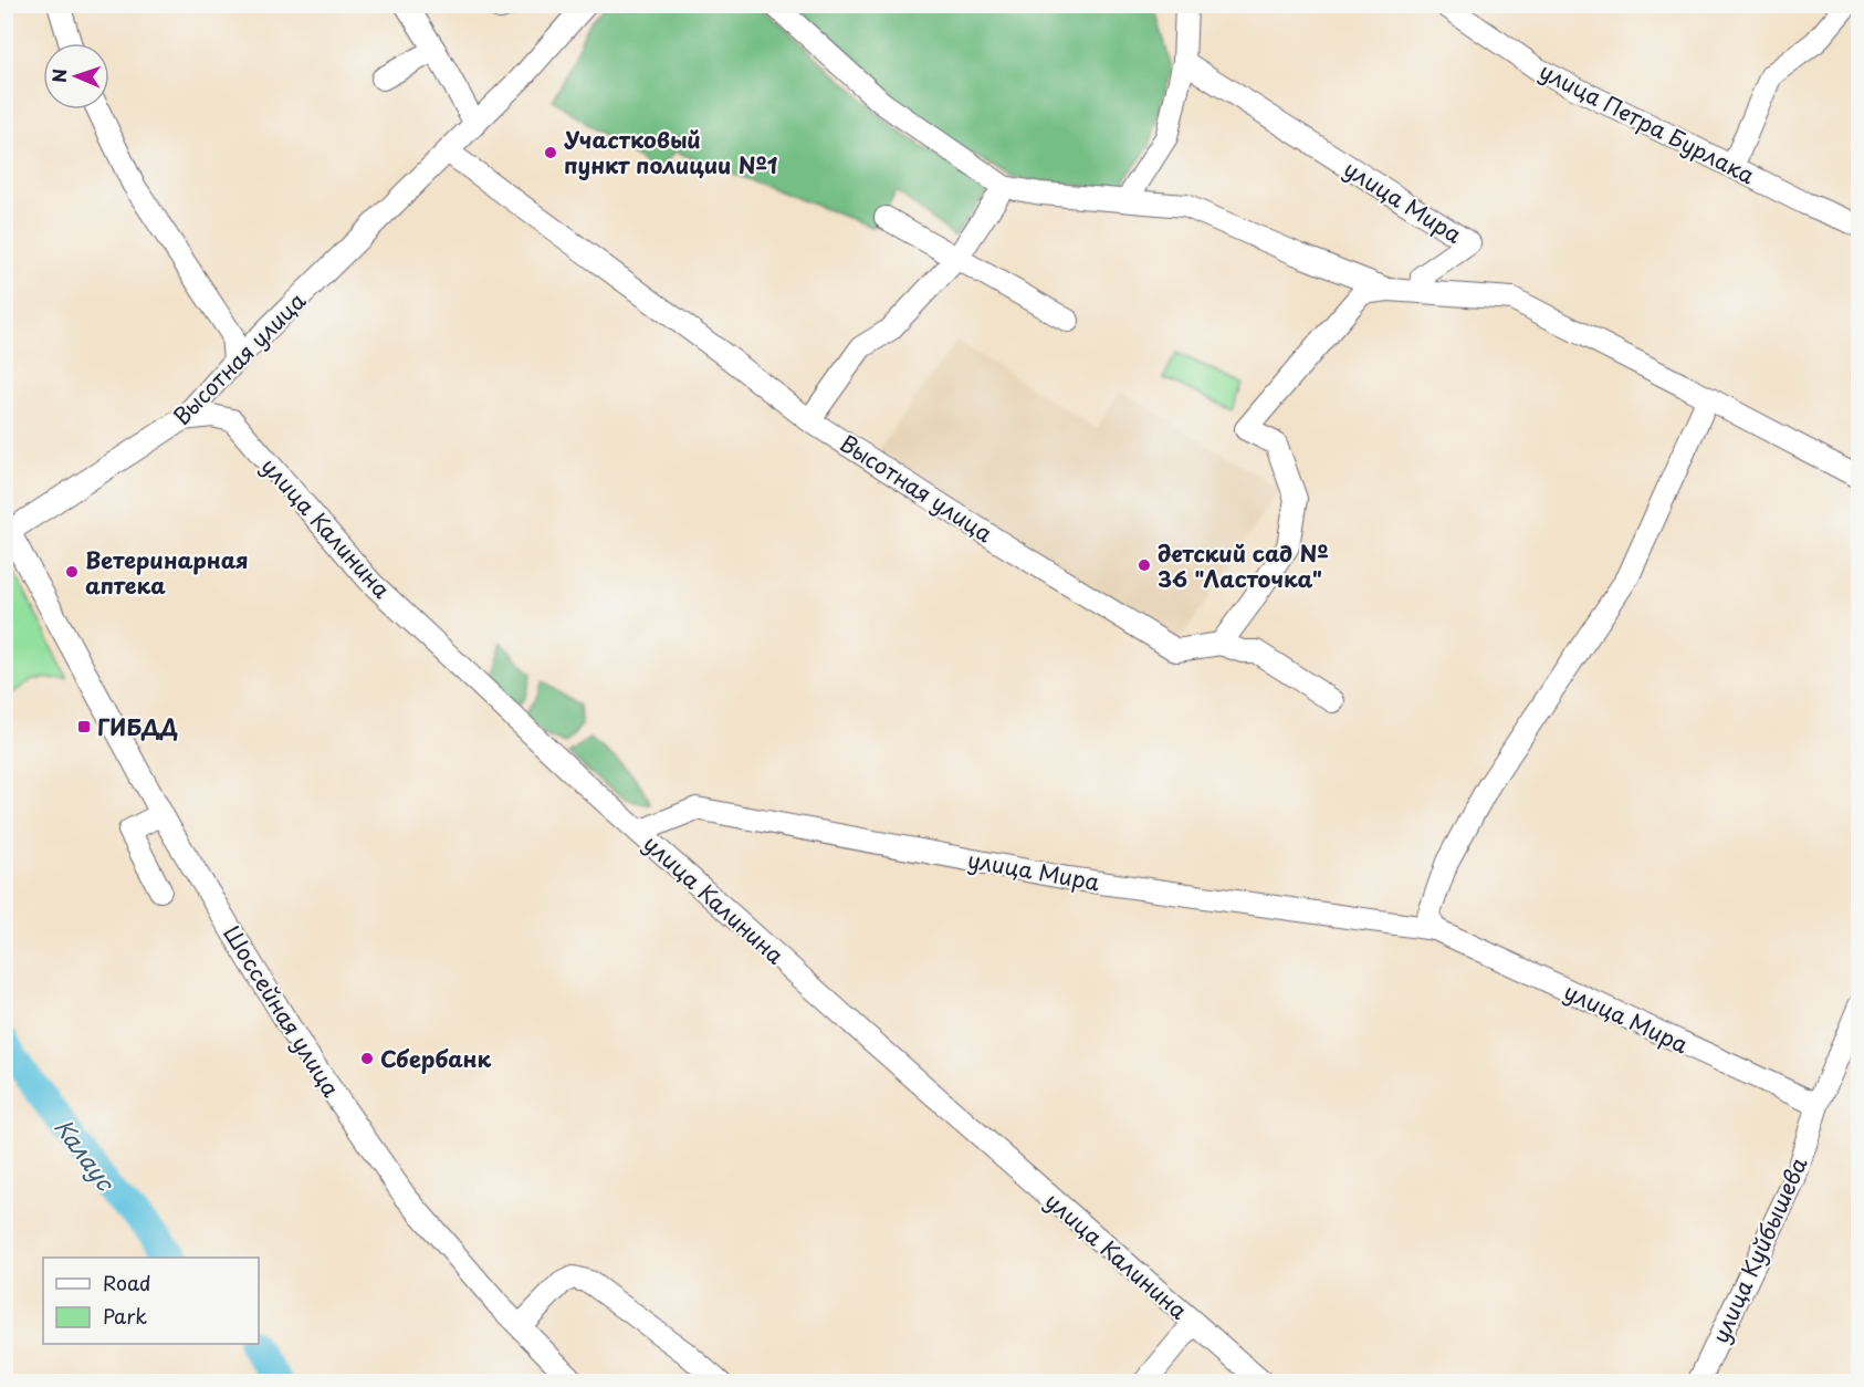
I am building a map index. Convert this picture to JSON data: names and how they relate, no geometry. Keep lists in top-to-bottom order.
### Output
{
  "streets": {
    "street": [
      "улица Петра Бурлака",
      "улица Мира",
      "Высотная улица",
      "улица Калинина",
      "Шоссейная улица",
      "улица Куйбышева"
    ]
  },
  "crossings": [
    ["улица Мира", "улица Калинина"],
    ["улица Мира", "улица Куйбышева"],
    ["Высотная улица", "улица Калинина"]
  ],
  "water": ["Калаус"],
  "places": {
    "other": [
      "Участковый пункт полиции №1",
      "детский сад № 36 \"Ласточка\"",
      "Ветеринарная аптека",
      "Сбербанк"
    ],
    "transit": ["ГИБДД"]
  },
  "legend": ["Road", "Park"],
  "north": "left"
}
